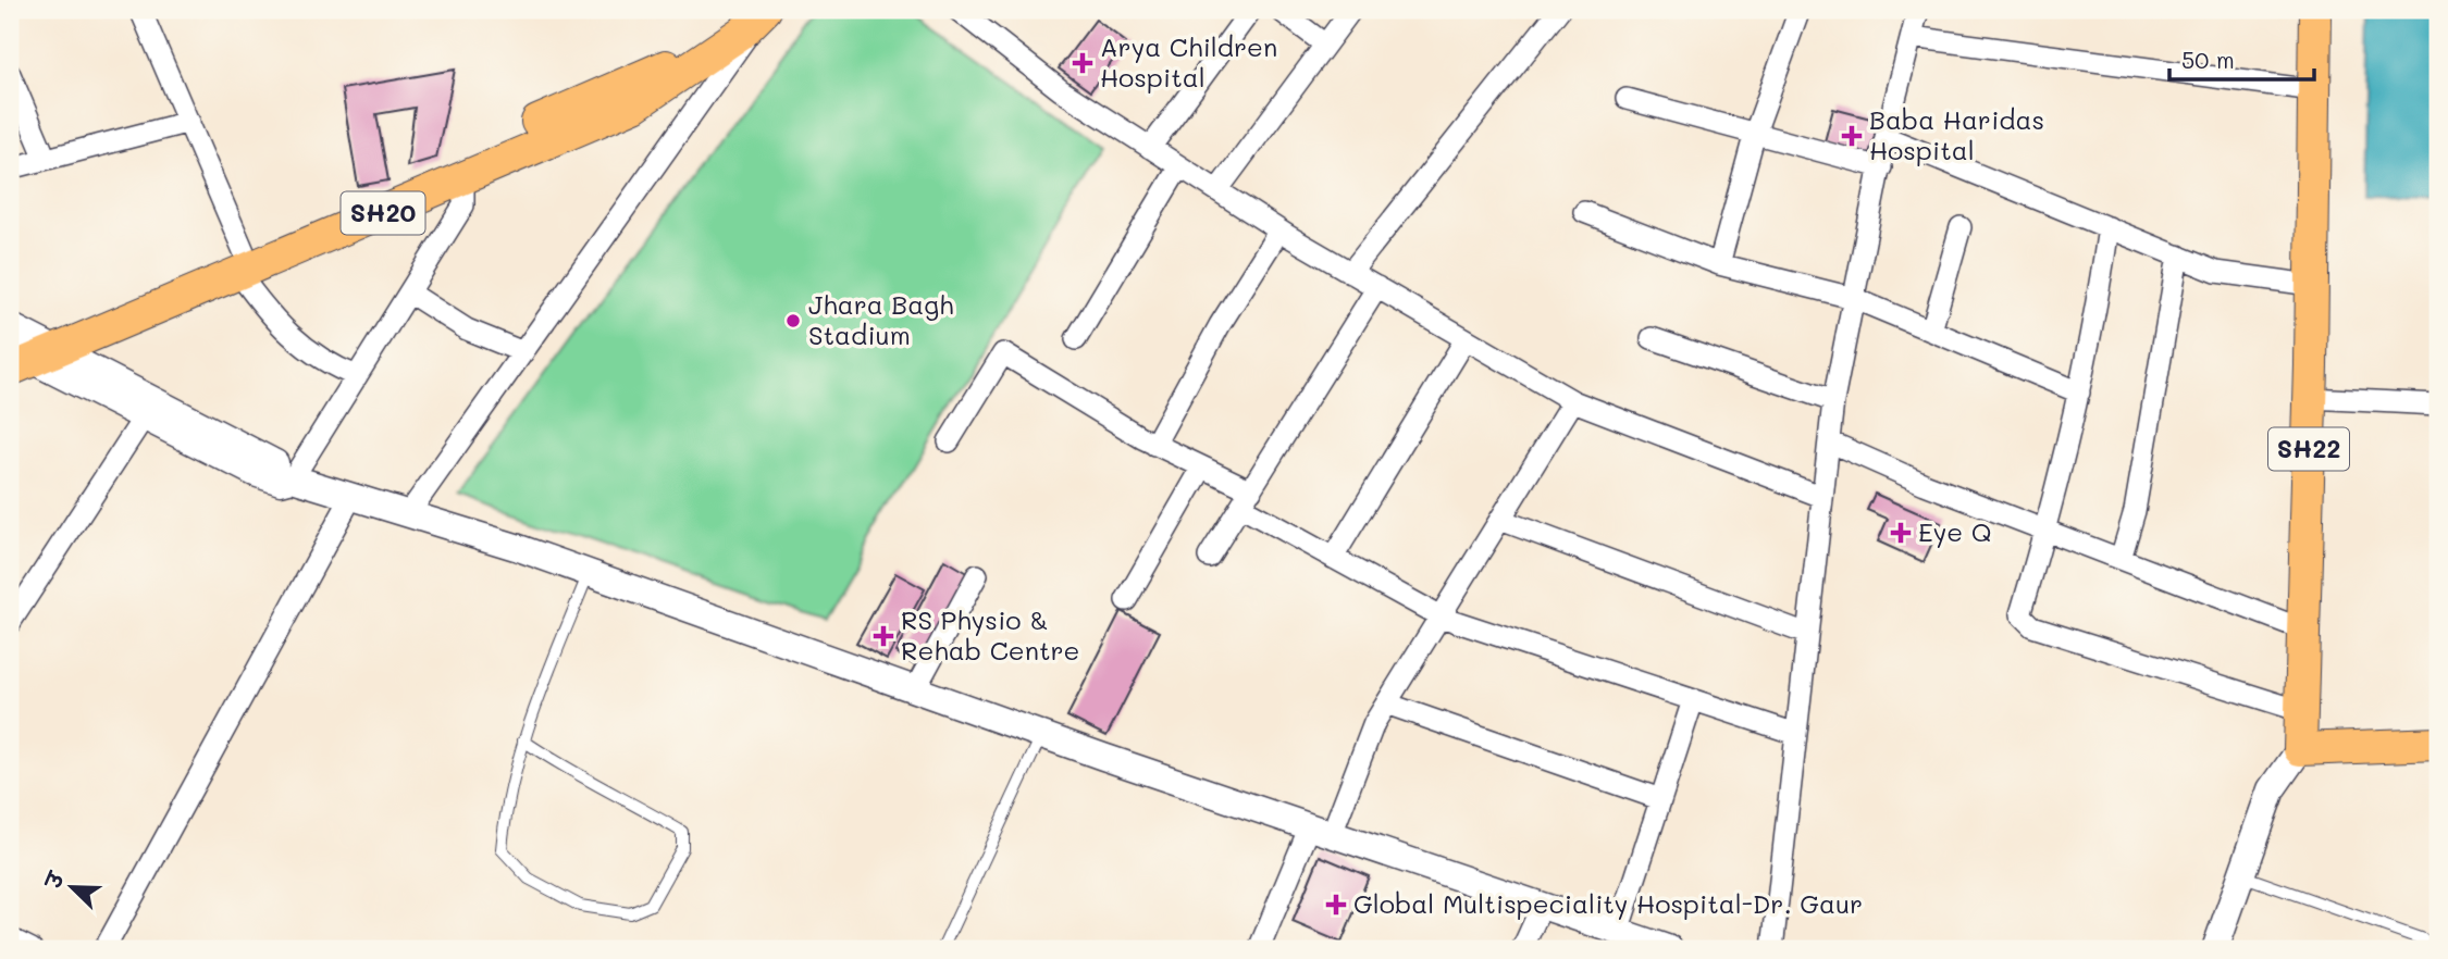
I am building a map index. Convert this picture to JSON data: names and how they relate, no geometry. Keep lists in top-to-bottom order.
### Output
{
  "streets": {
    "main road": ["SH20", "SH22"]
  },
  "places": {
    "health": [
      "Arya Children Hospital",
      "Baba Haridas Hospital",
      "Eye Q",
      "RS Physio & Rehab Centre",
      "Global Multispeciality Hospital-Dr. Gaur"
    ],
    "other": ["Jhara Bagh Stadium"]
  },
  "scale_bar": "50 m",
  "north": "top left"
}
